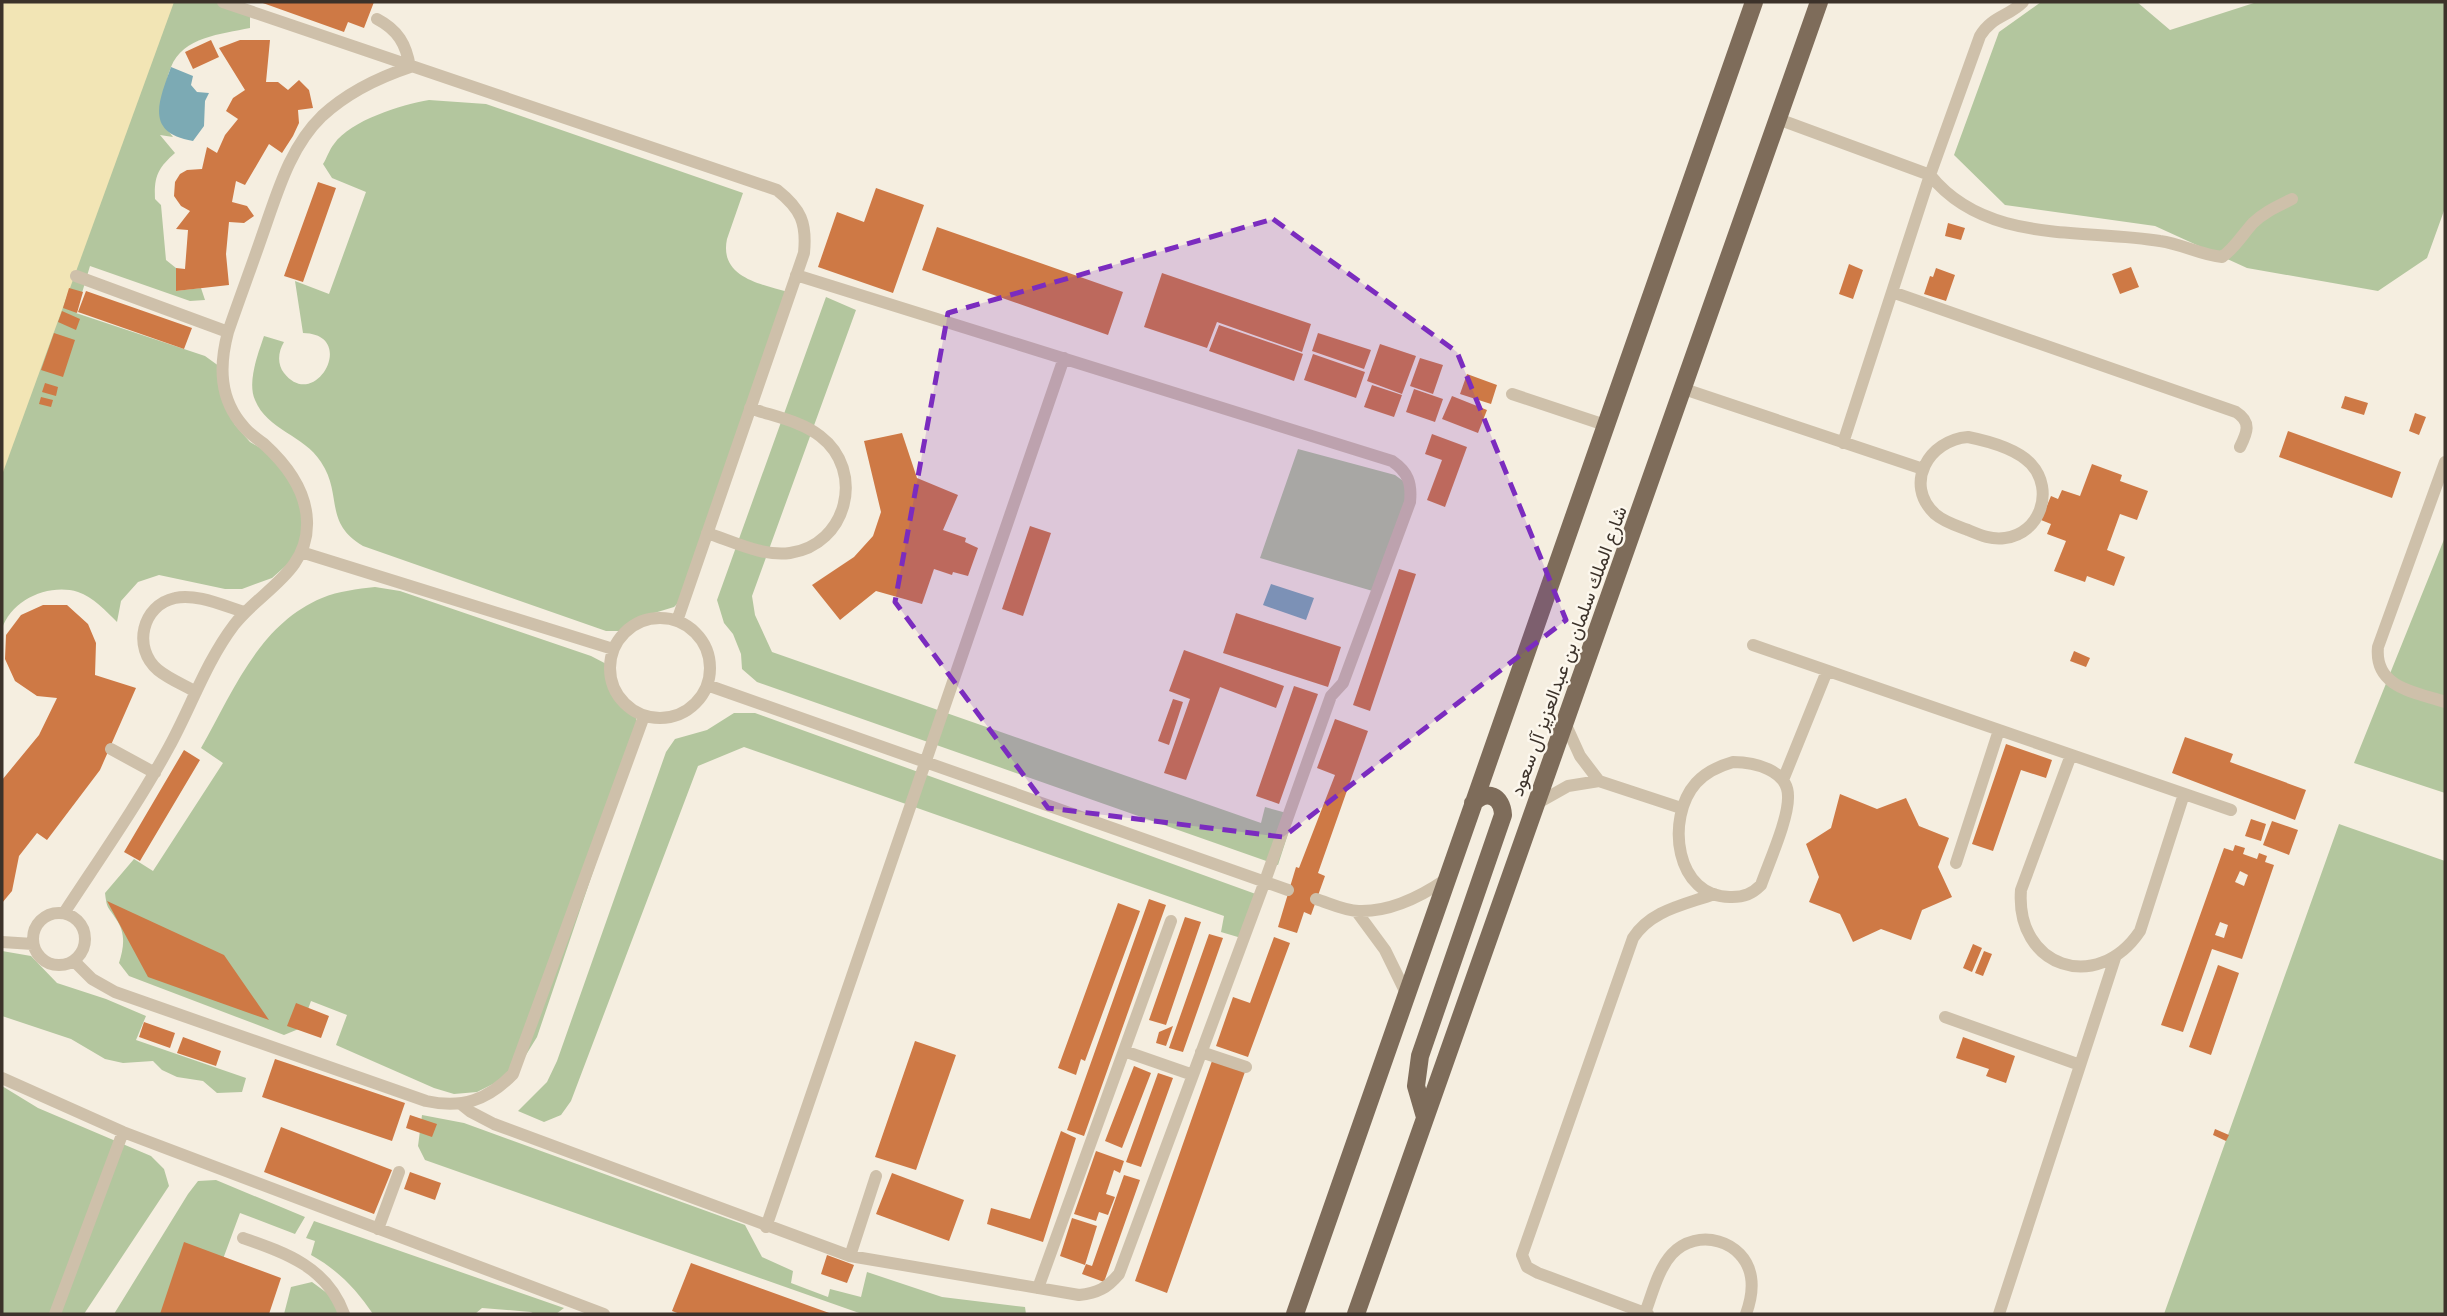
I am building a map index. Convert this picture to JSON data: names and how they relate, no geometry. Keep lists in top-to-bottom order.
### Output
{
  "streets": {
    "main road": ["شارع الملك سلمان بن عبدالعزيز آل سعود"]
  }
}
